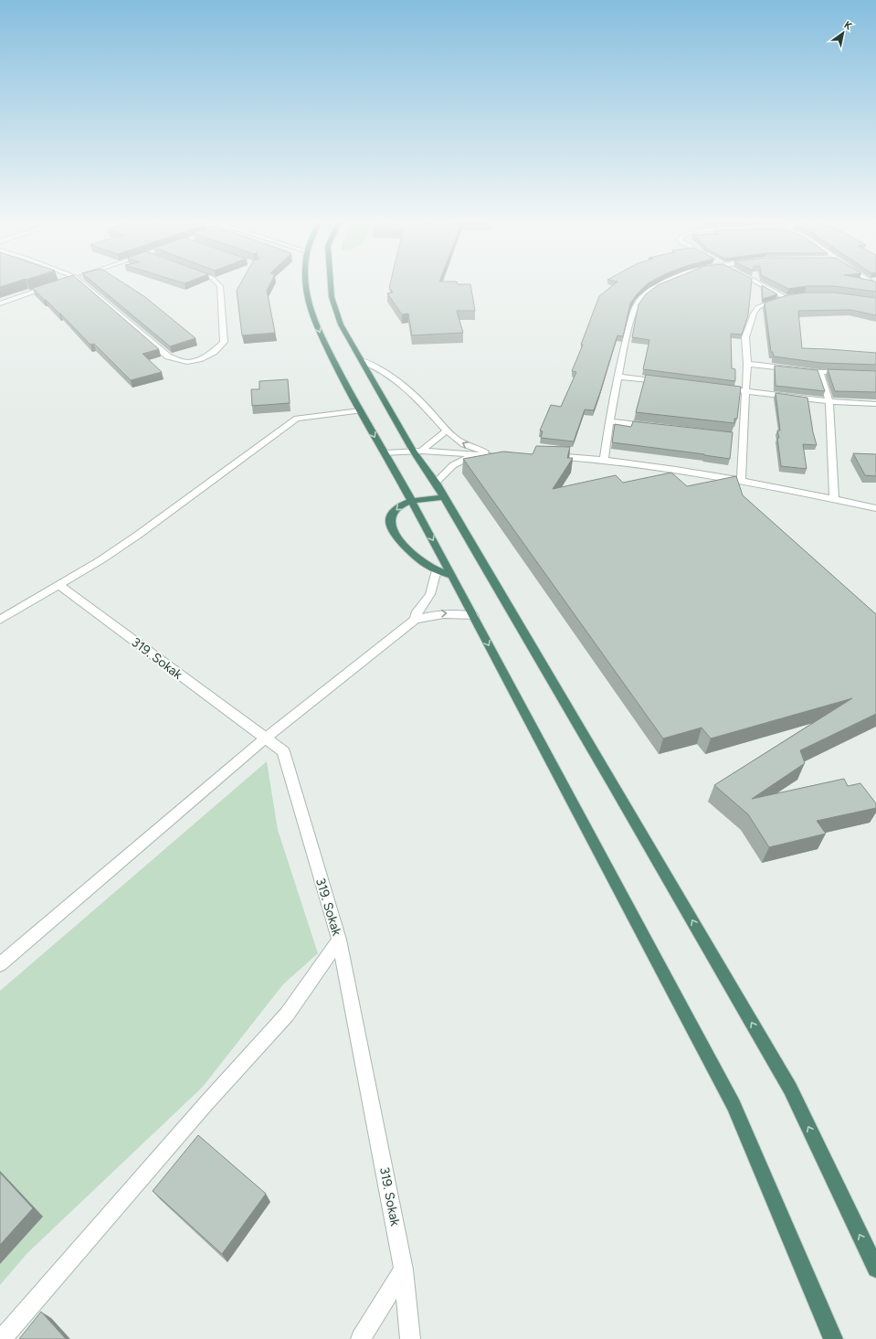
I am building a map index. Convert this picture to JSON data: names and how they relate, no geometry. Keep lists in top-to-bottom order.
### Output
{
  "streets": {
    "street": ["319. Sokak"]
  },
  "north": "top right"
}
